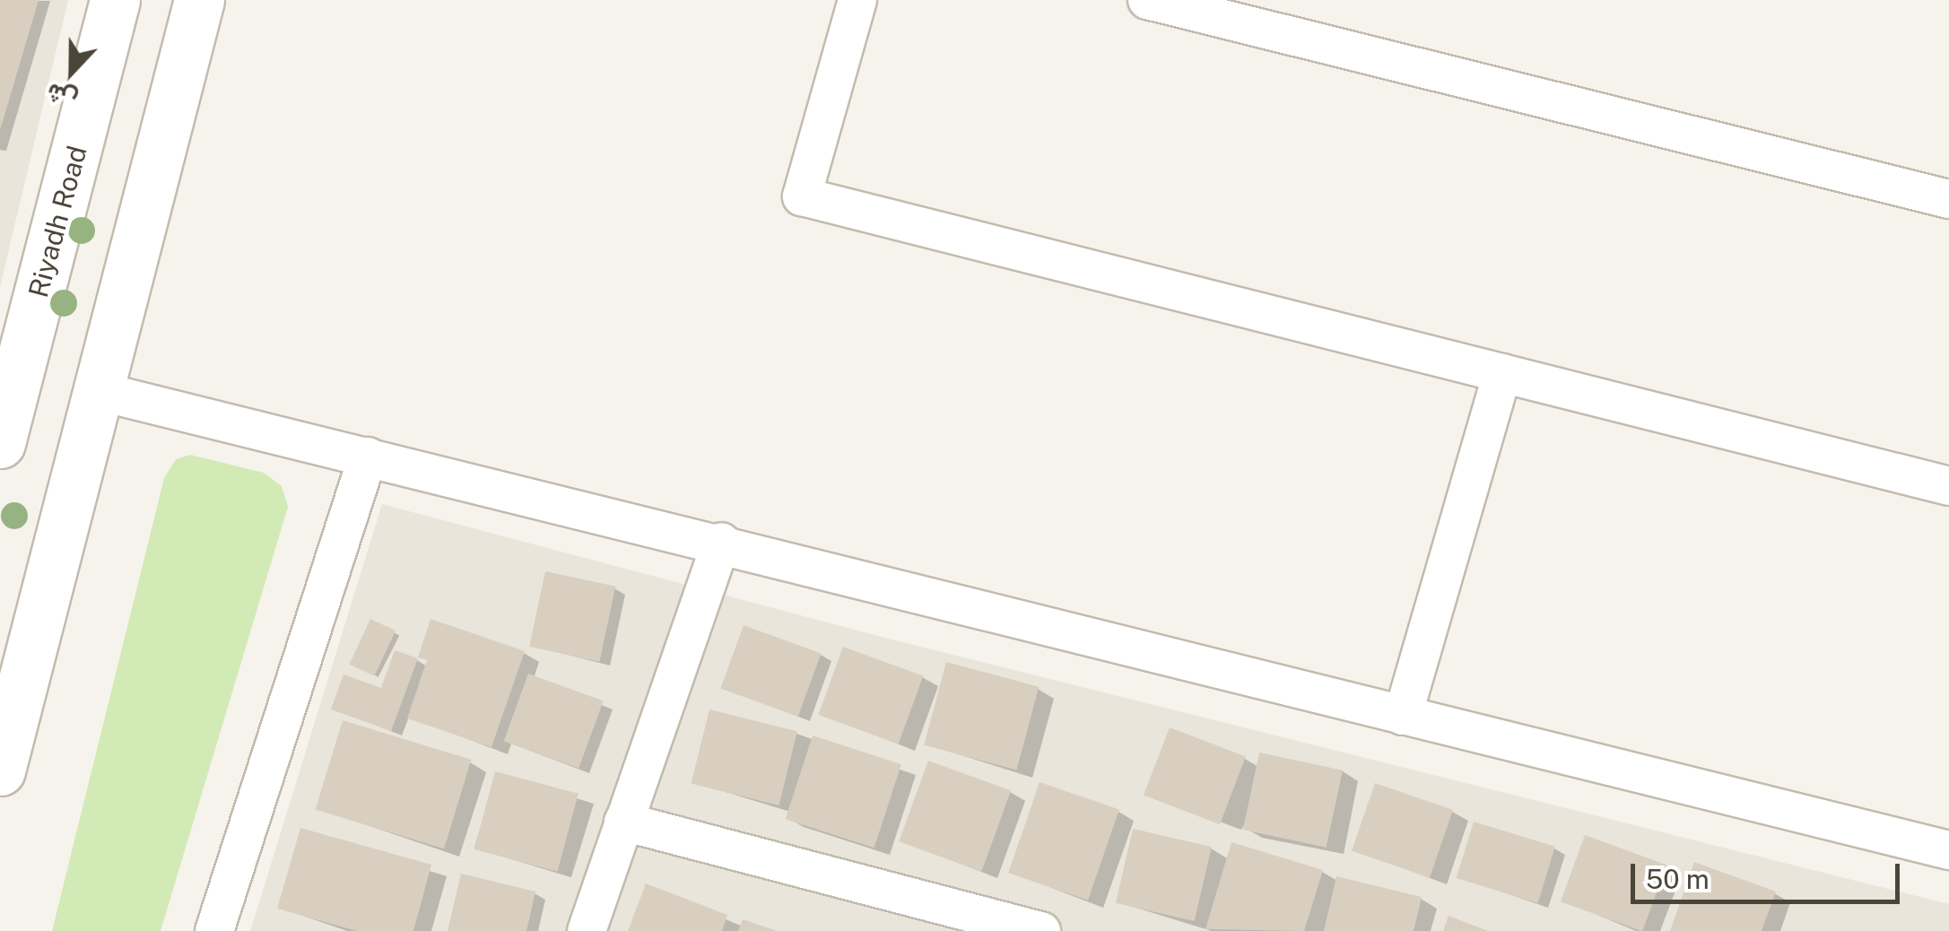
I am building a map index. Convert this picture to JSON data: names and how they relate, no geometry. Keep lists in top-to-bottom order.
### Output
{
  "streets": {
    "street": ["Riyadh Road"]
  },
  "scale_bar": "50 m",
  "north": "bottom"
}
